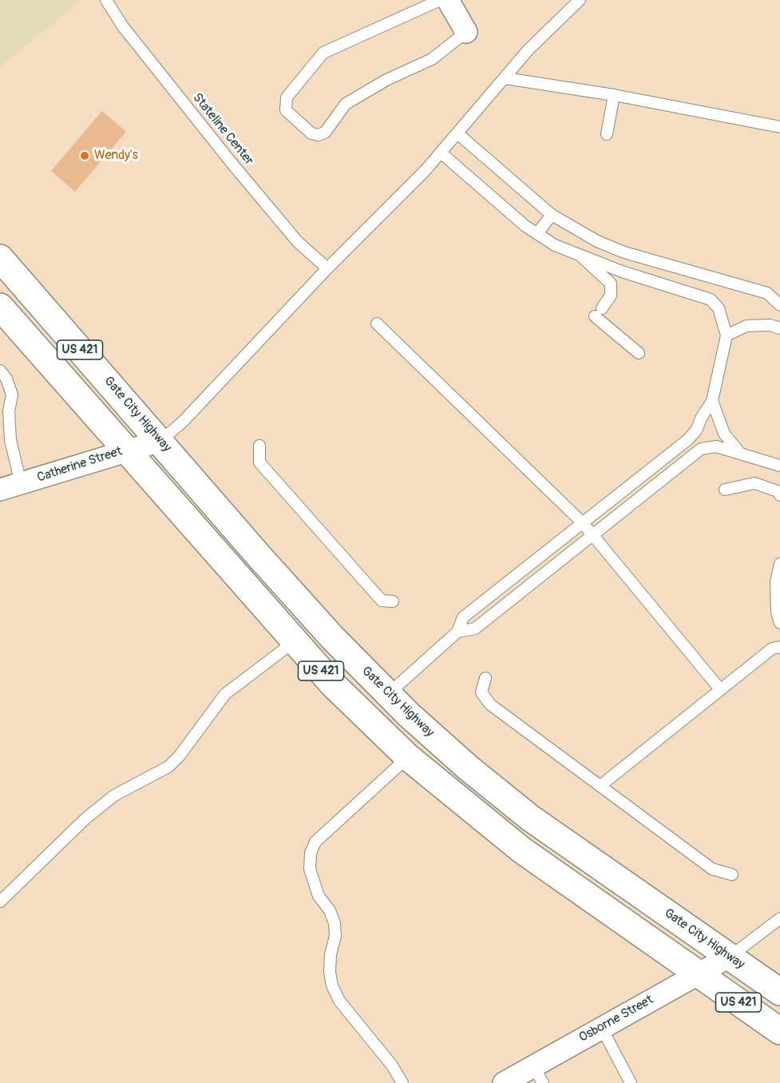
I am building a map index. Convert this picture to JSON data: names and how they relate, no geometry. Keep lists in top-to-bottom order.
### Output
{
  "streets": {
    "main road": ["US 421", "Gate City Highway"],
    "street": ["Catherine Street", "Osborne Street"],
    "lane": ["Stateline Center"]
  },
  "crossings": [
    ["US 421", "Catherine Street"],
    ["US 421", "Osborne Street"],
    ["Gate City Highway", "Catherine Street"],
    ["Gate City Highway", "Osborne Street"]
  ],
  "places": ["Wendy's"]
}
